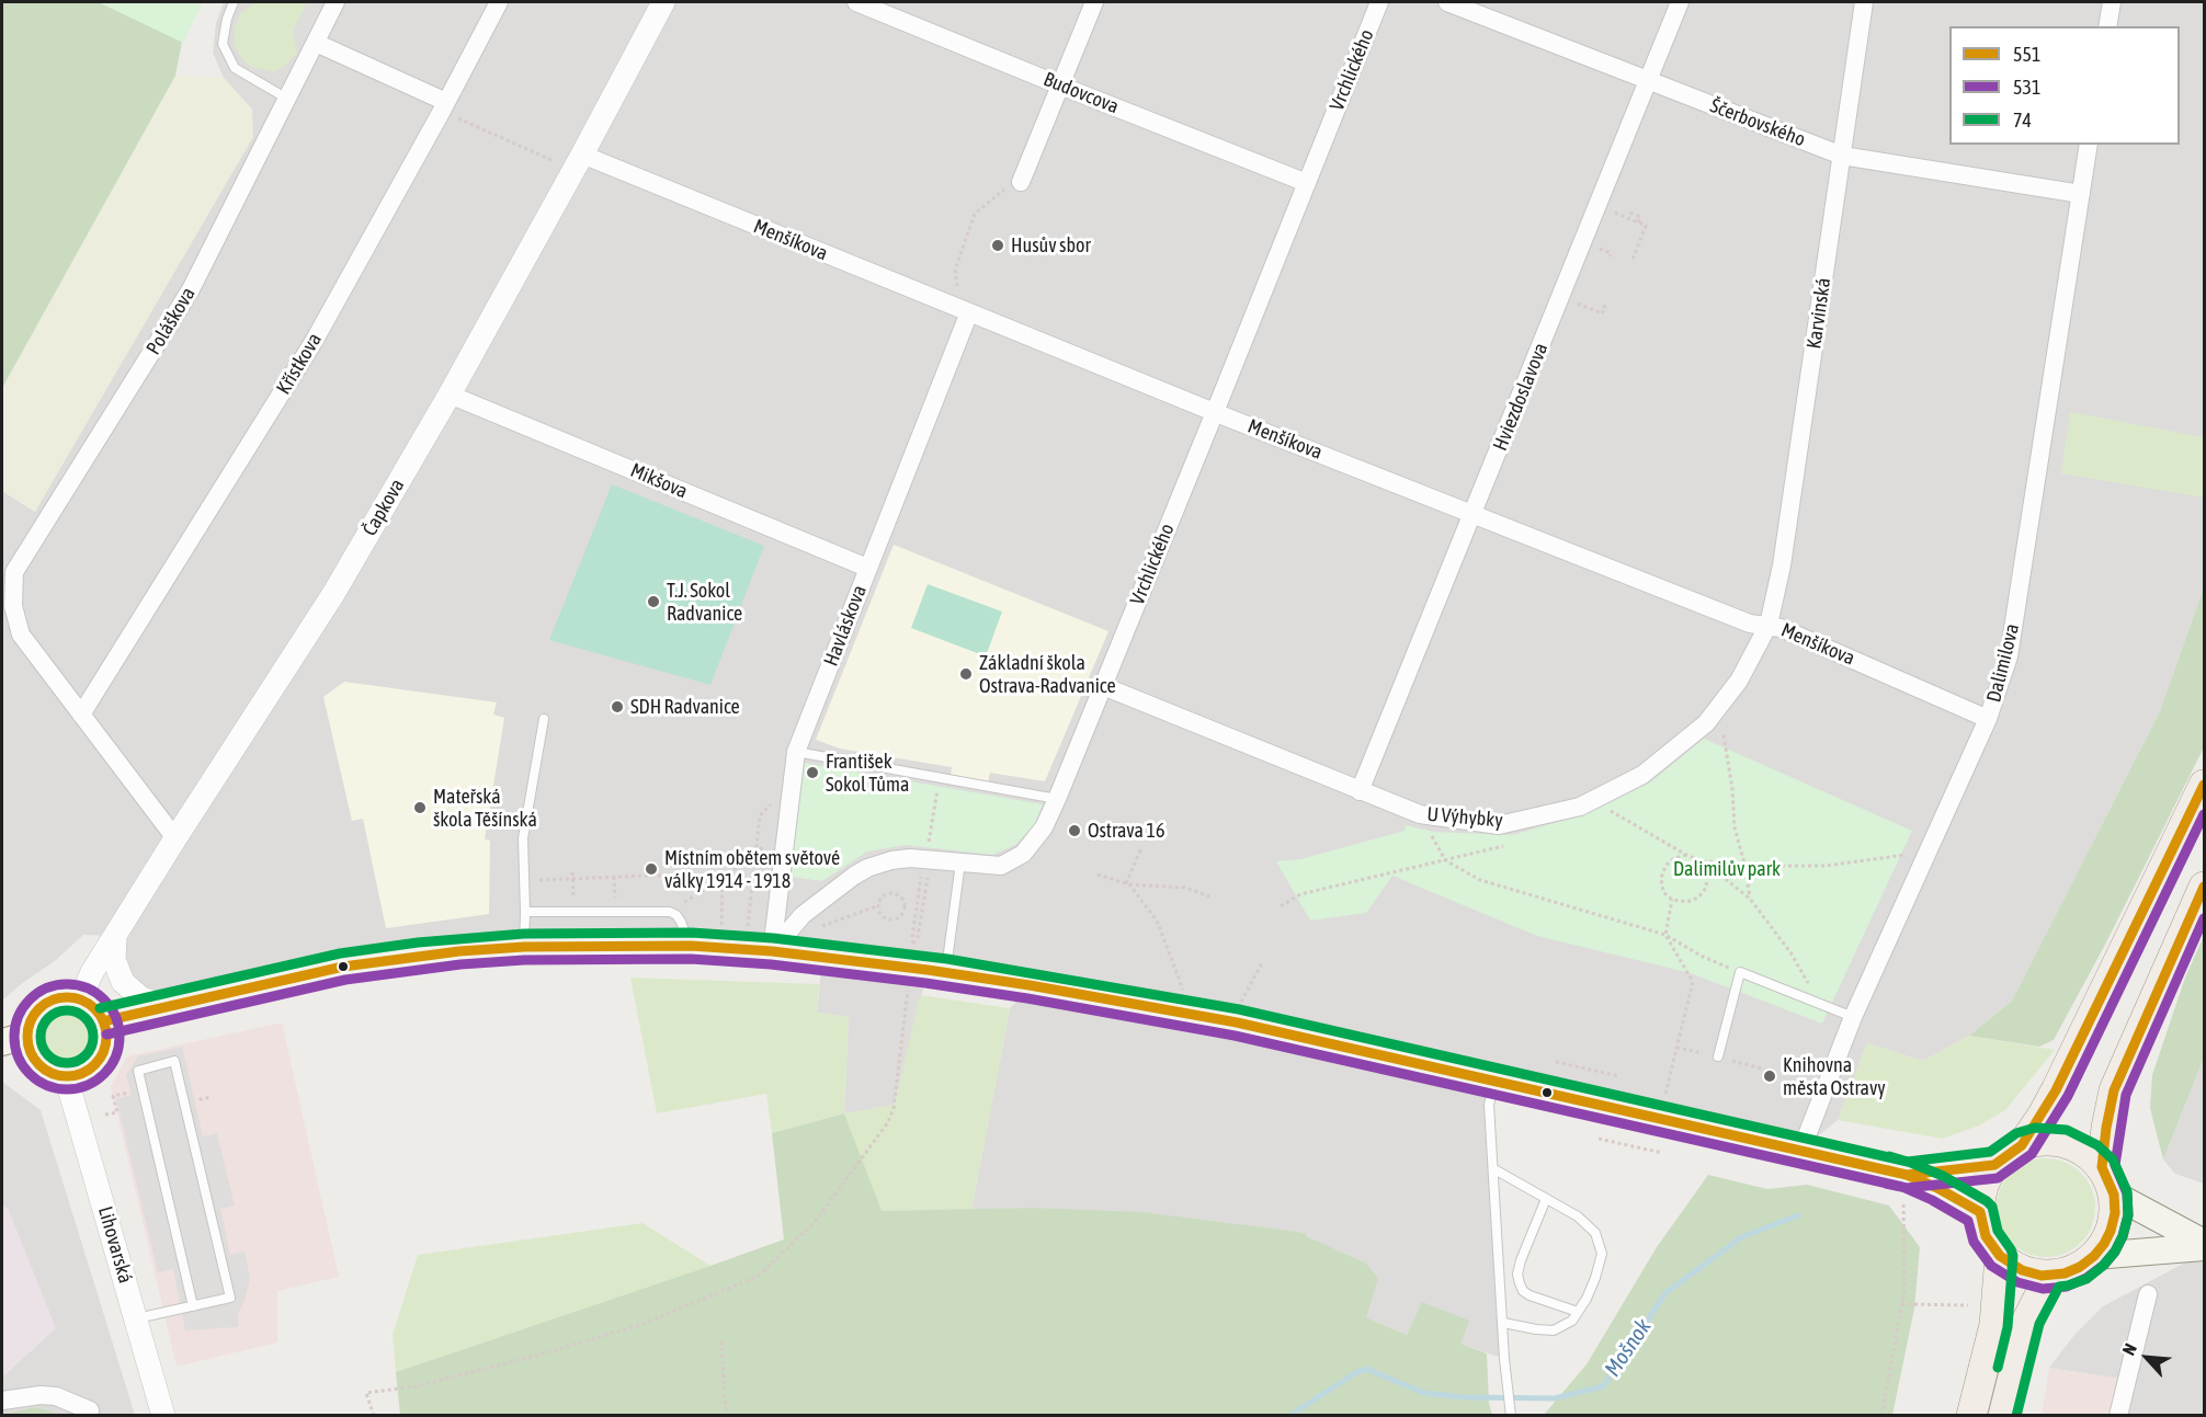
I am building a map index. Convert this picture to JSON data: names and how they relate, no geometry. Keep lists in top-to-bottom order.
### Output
{
  "streets": {
    "street": [
      "Vrchlického",
      "Budovcova",
      "Ščerbovského",
      "Menšíkova",
      "Karvinská",
      "Poláškova",
      "Křístkova",
      "Hviezdoslavova",
      "Mikšova",
      "Čapkova",
      "Havláskova",
      "Dalimilova",
      "U Výhybky",
      "Lihovarská"
    ]
  },
  "crossings": [
    ["Vrchlického", "Budovcova"],
    ["Vrchlického", "Menšíkova"],
    ["Vrchlického", "Havláskova"],
    ["Vrchlického", "U Výhybky"],
    ["Ščerbovského", "Karvinská"],
    ["Ščerbovského", "Hviezdoslavova"],
    ["Ščerbovského", "Dalimilova"],
    ["Menšíkova", "Karvinská"],
    ["Menšíkova", "Hviezdoslavova"],
    ["Menšíkova", "Čapkova"],
    ["Menšíkova", "Havláskova"],
    ["Menšíkova", "Dalimilova"],
    ["Menšíkova", "U Výhybky"],
    ["Karvinská", "U Výhybky"],
    ["Poláškova", "Křístkova"],
    ["Poláškova", "Čapkova"],
    ["Hviezdoslavova", "U Výhybky"],
    ["Mikšova", "Čapkova"],
    ["Mikšova", "Havláskova"],
    ["Čapkova", "Lihovarská"]
  ],
  "water": ["Mošnok"],
  "parks": ["Dalimilův park"],
  "places": [
    "Husův sbor",
    "T.J. Sokol Radvanice",
    "Základní škola Ostrava-Radvanice",
    "SDH Radvanice",
    "František Sokol Tůma",
    "Mateřská škola Těšínská",
    "Ostrava 16",
    "Místním obětem světové války 1914 - 1918",
    "Knihovna města Ostravy"
  ],
  "lines": ["transit line 551", "transit line 531", "transit line 74"],
  "legend": ["551", "531", "74"],
  "north": "top left"
}
